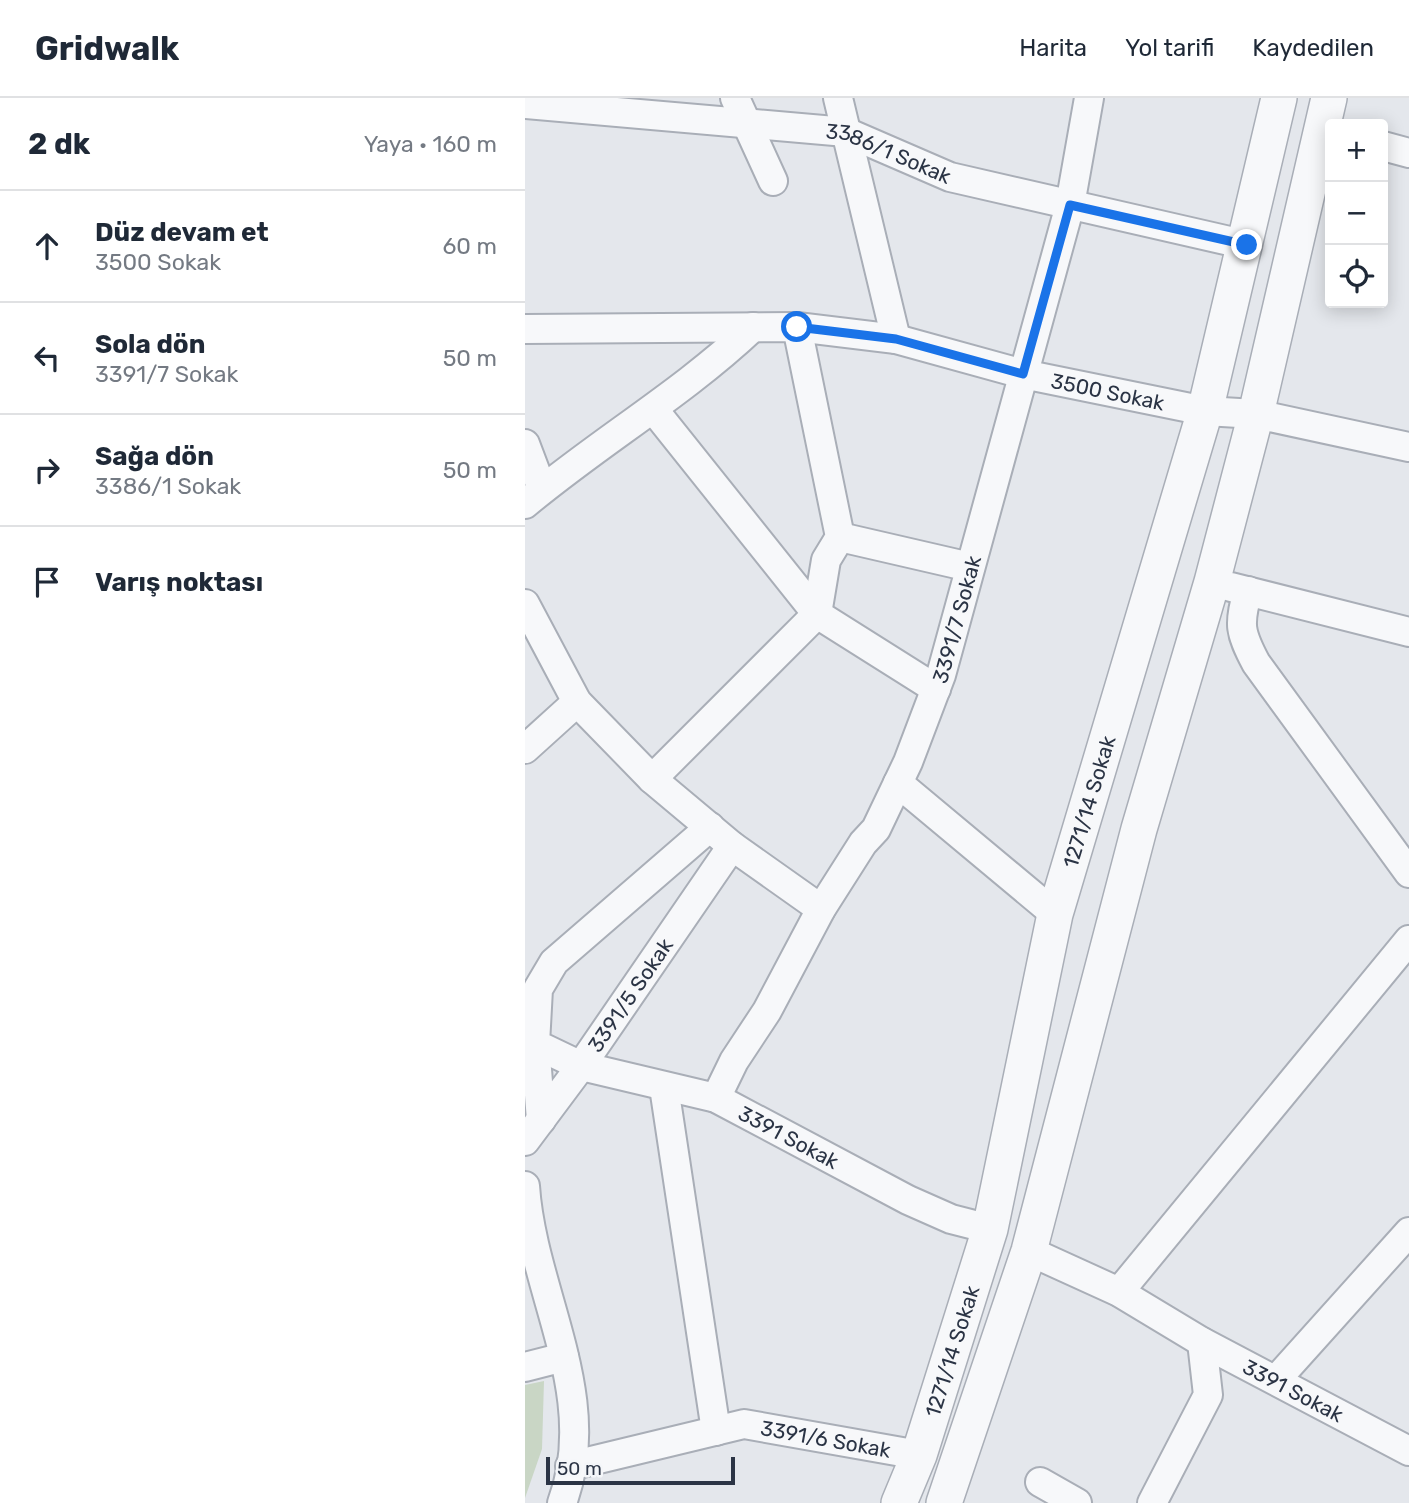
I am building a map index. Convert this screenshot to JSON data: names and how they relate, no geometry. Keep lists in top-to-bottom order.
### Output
{
  "streets": {
    "street": [
      "3386/1 Sokak",
      "3500 Sokak",
      "3391/7 Sokak",
      "1271/14 Sokak",
      "3391/5 Sokak",
      "3391 Sokak",
      "3391/6 Sokak"
    ]
  },
  "crossings": [
    ["3386/1 Sokak", "3391/7 Sokak"],
    ["3386/1 Sokak", "1271/14 Sokak"],
    ["3500 Sokak", "3391/7 Sokak"],
    ["3500 Sokak", "1271/14 Sokak"],
    ["3391/7 Sokak", "3391 Sokak"],
    ["1271/14 Sokak", "3391 Sokak"],
    ["1271/14 Sokak", "3391/6 Sokak"],
    ["3391/5 Sokak", "3391 Sokak"]
  ],
  "scale_bar": "50 m",
  "page": {
    "header": "Gridwalk",
    "nav": ["Harita", "Yol tarifi", "Kaydedilen"],
    "heading": ["2 dk", "Yaya · 160 m"],
    "map_buttons": ["+", "−"],
    "list": [
      ["Düz devam et", "3500 Sokak", "60 m"],
      ["Sola dön", "3391/7 Sokak", "50 m"],
      ["Sağa dön", "3386/1 Sokak", "50 m"],
      "Varış noktası"
    ],
    "scale": "50 m"
  }
}
